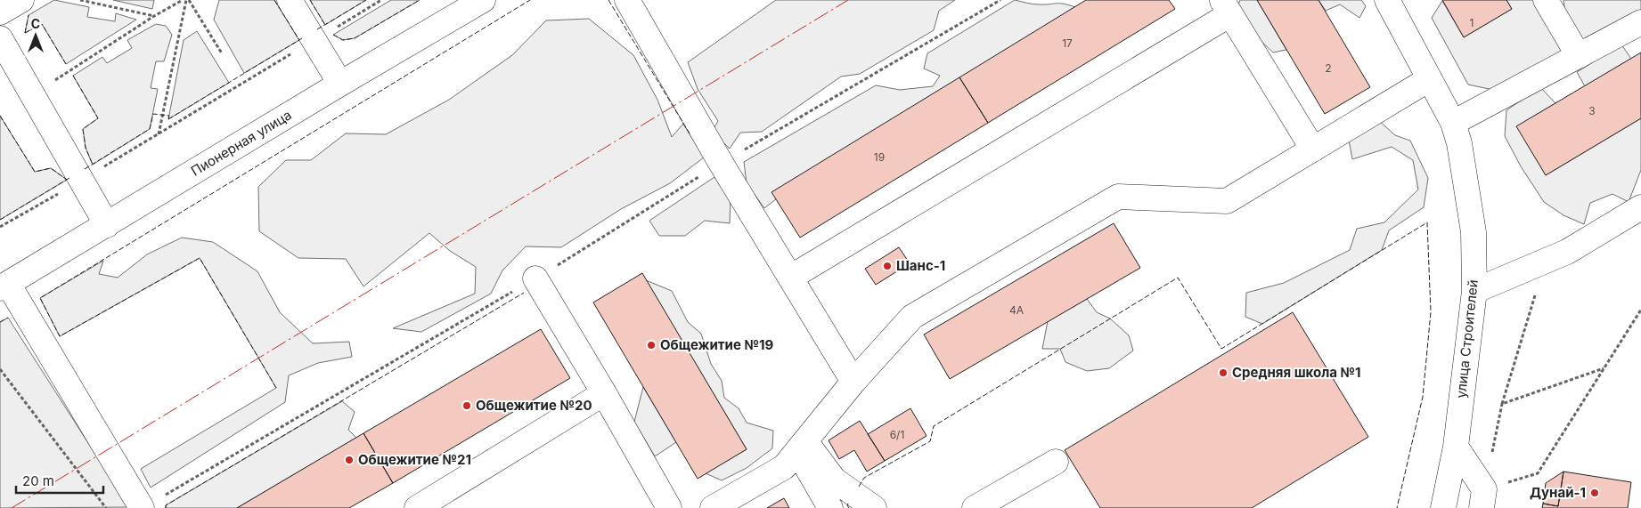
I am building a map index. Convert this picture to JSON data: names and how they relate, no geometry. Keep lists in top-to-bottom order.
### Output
{
  "streets": {
    "main road": ["Пионерная улица", "улица Строителей"]
  },
  "places": [
    "Шанс-1",
    "Общежитие №19",
    "Средняя школа №1",
    "Общежитие №20",
    "Общежитие №21",
    "Дунай-1"
  ],
  "house_numbers": [
    "1",
    "17",
    "2",
    "3",
    "19",
    "4А",
    "6/1"
  ],
  "scale_bar": "20 m",
  "north": "top"
}
